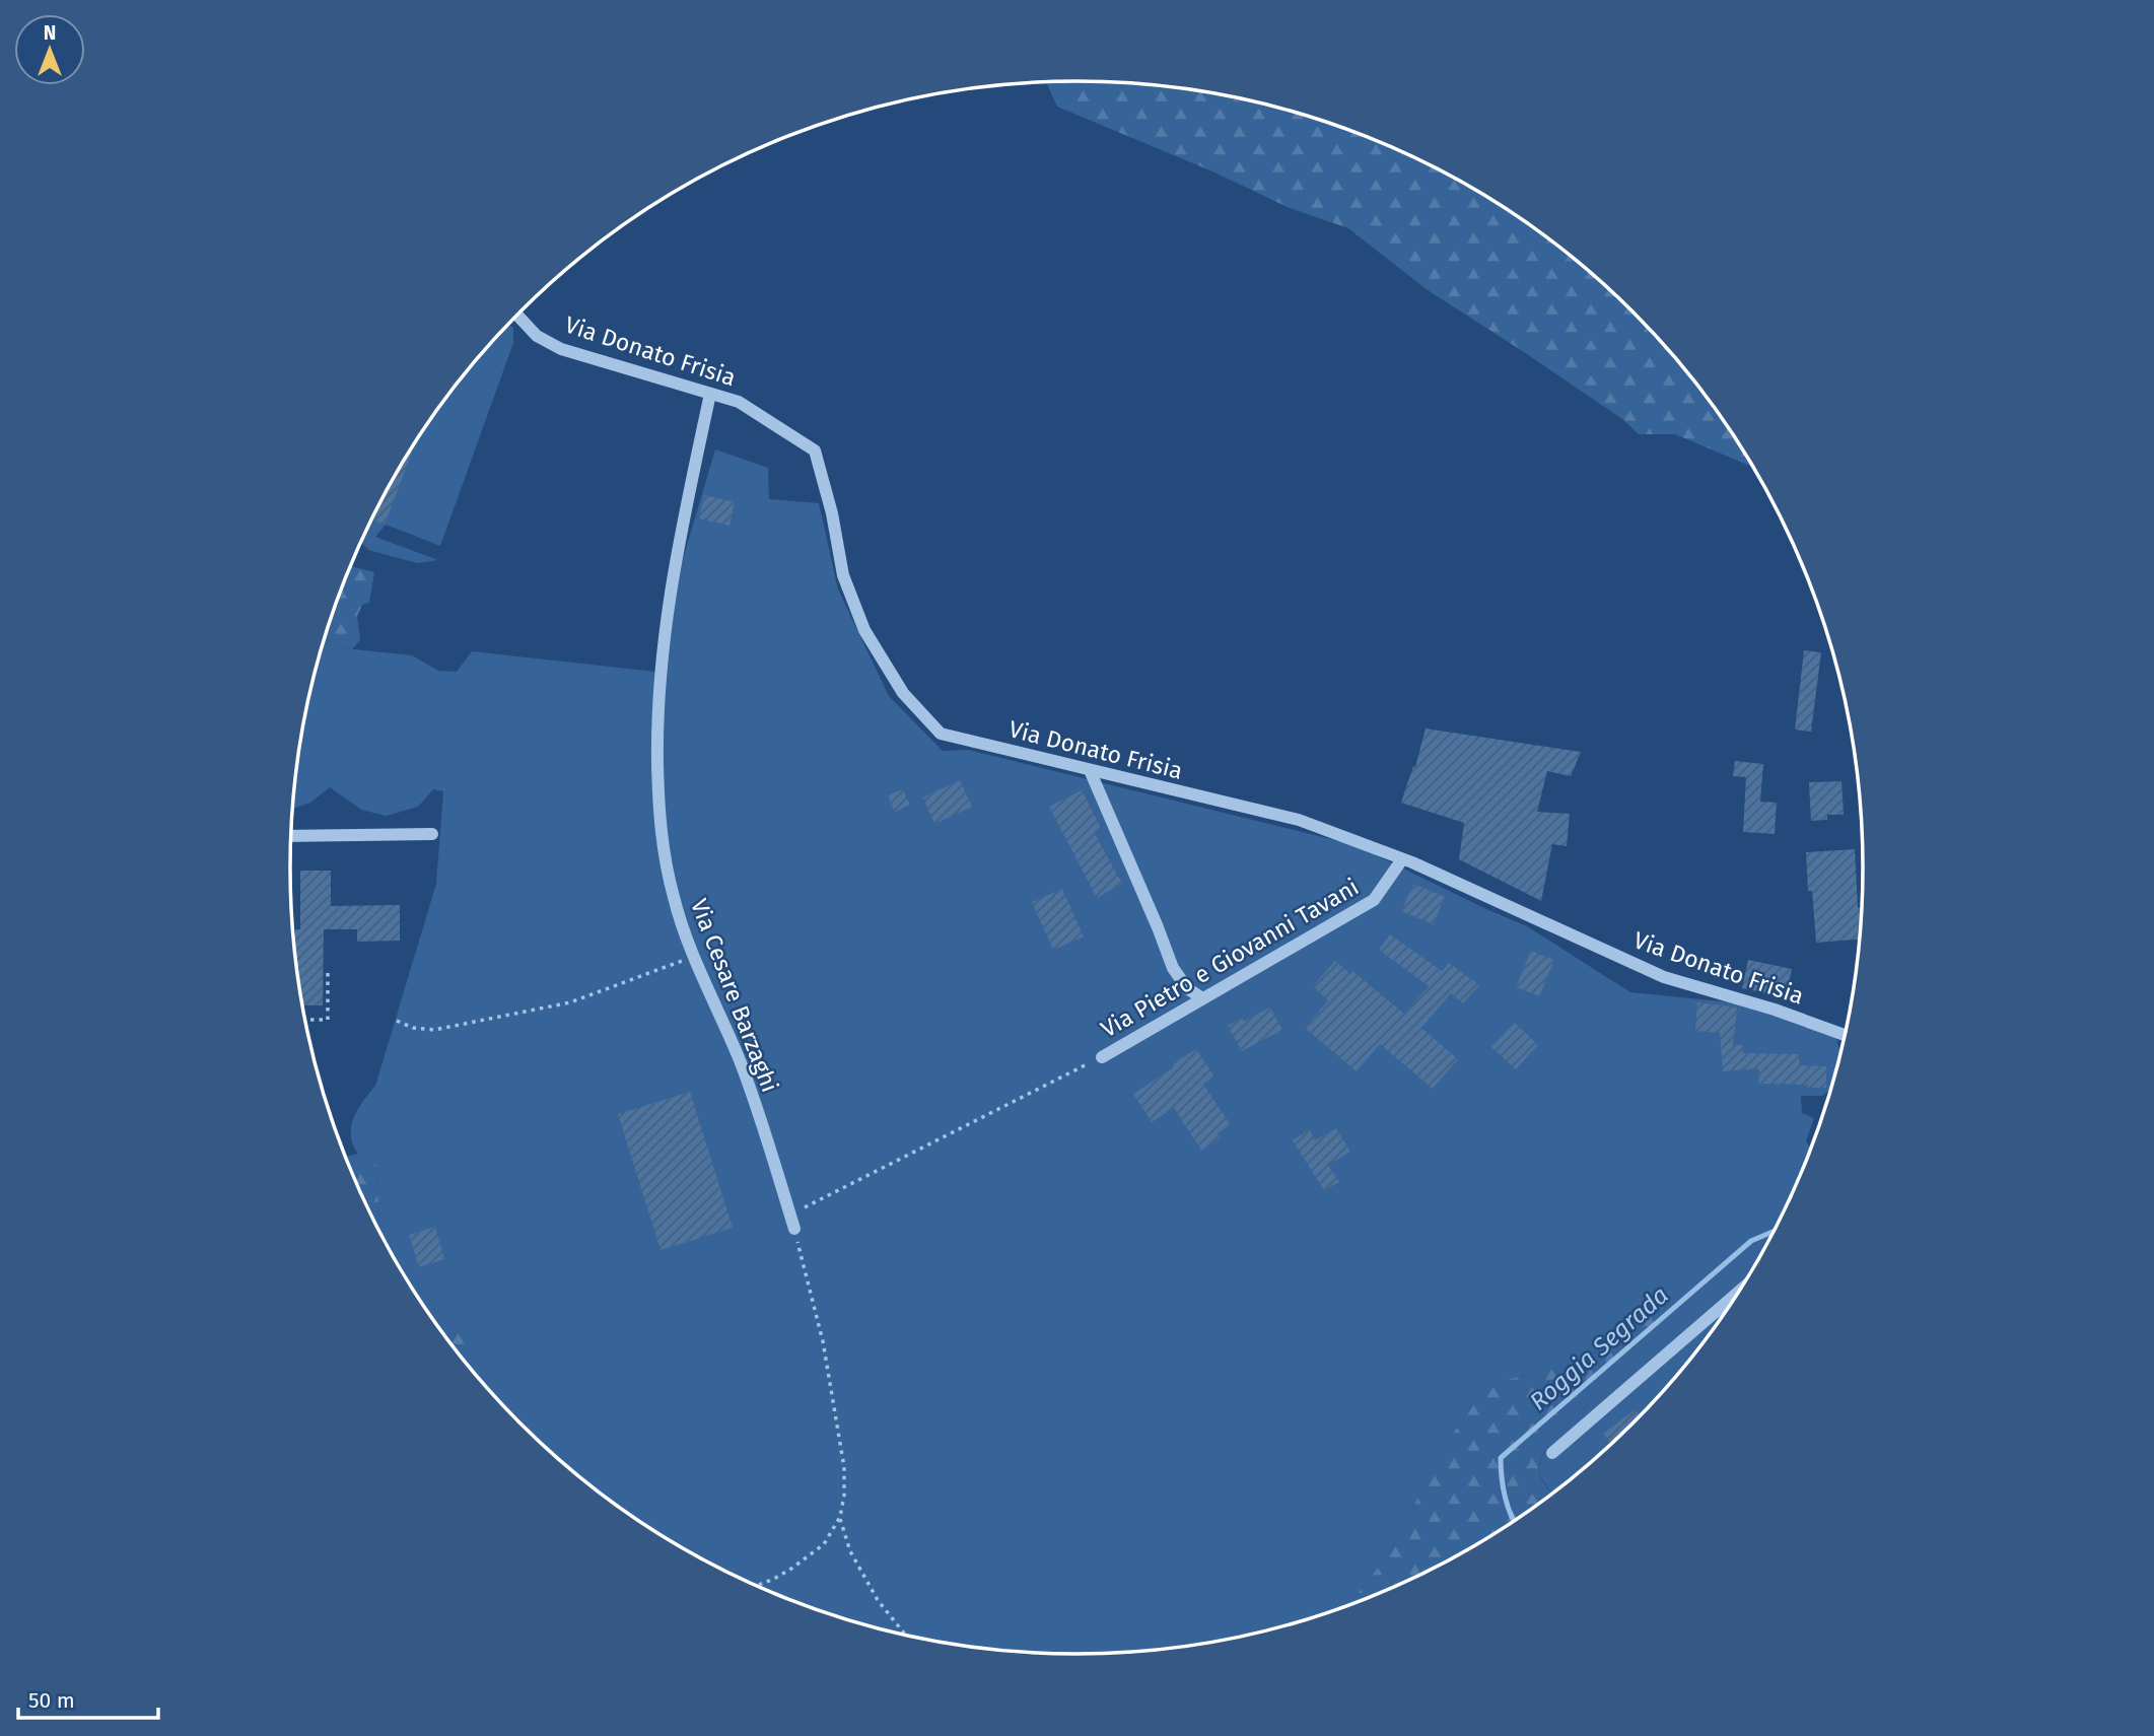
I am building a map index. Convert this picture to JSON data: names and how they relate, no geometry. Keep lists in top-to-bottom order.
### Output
{
  "streets": {
    "street": ["Via Donato Frisia", "Via Pietro e Giovanni Tavani", "Via Cesare Barzaghi"]
  },
  "crossings": [
    ["Via Donato Frisia", "Via Pietro e Giovanni Tavani"],
    ["Via Donato Frisia", "Via Cesare Barzaghi"]
  ],
  "water": ["Roggia Segrada"],
  "scale_bar": "50 m",
  "north": "top"
}
